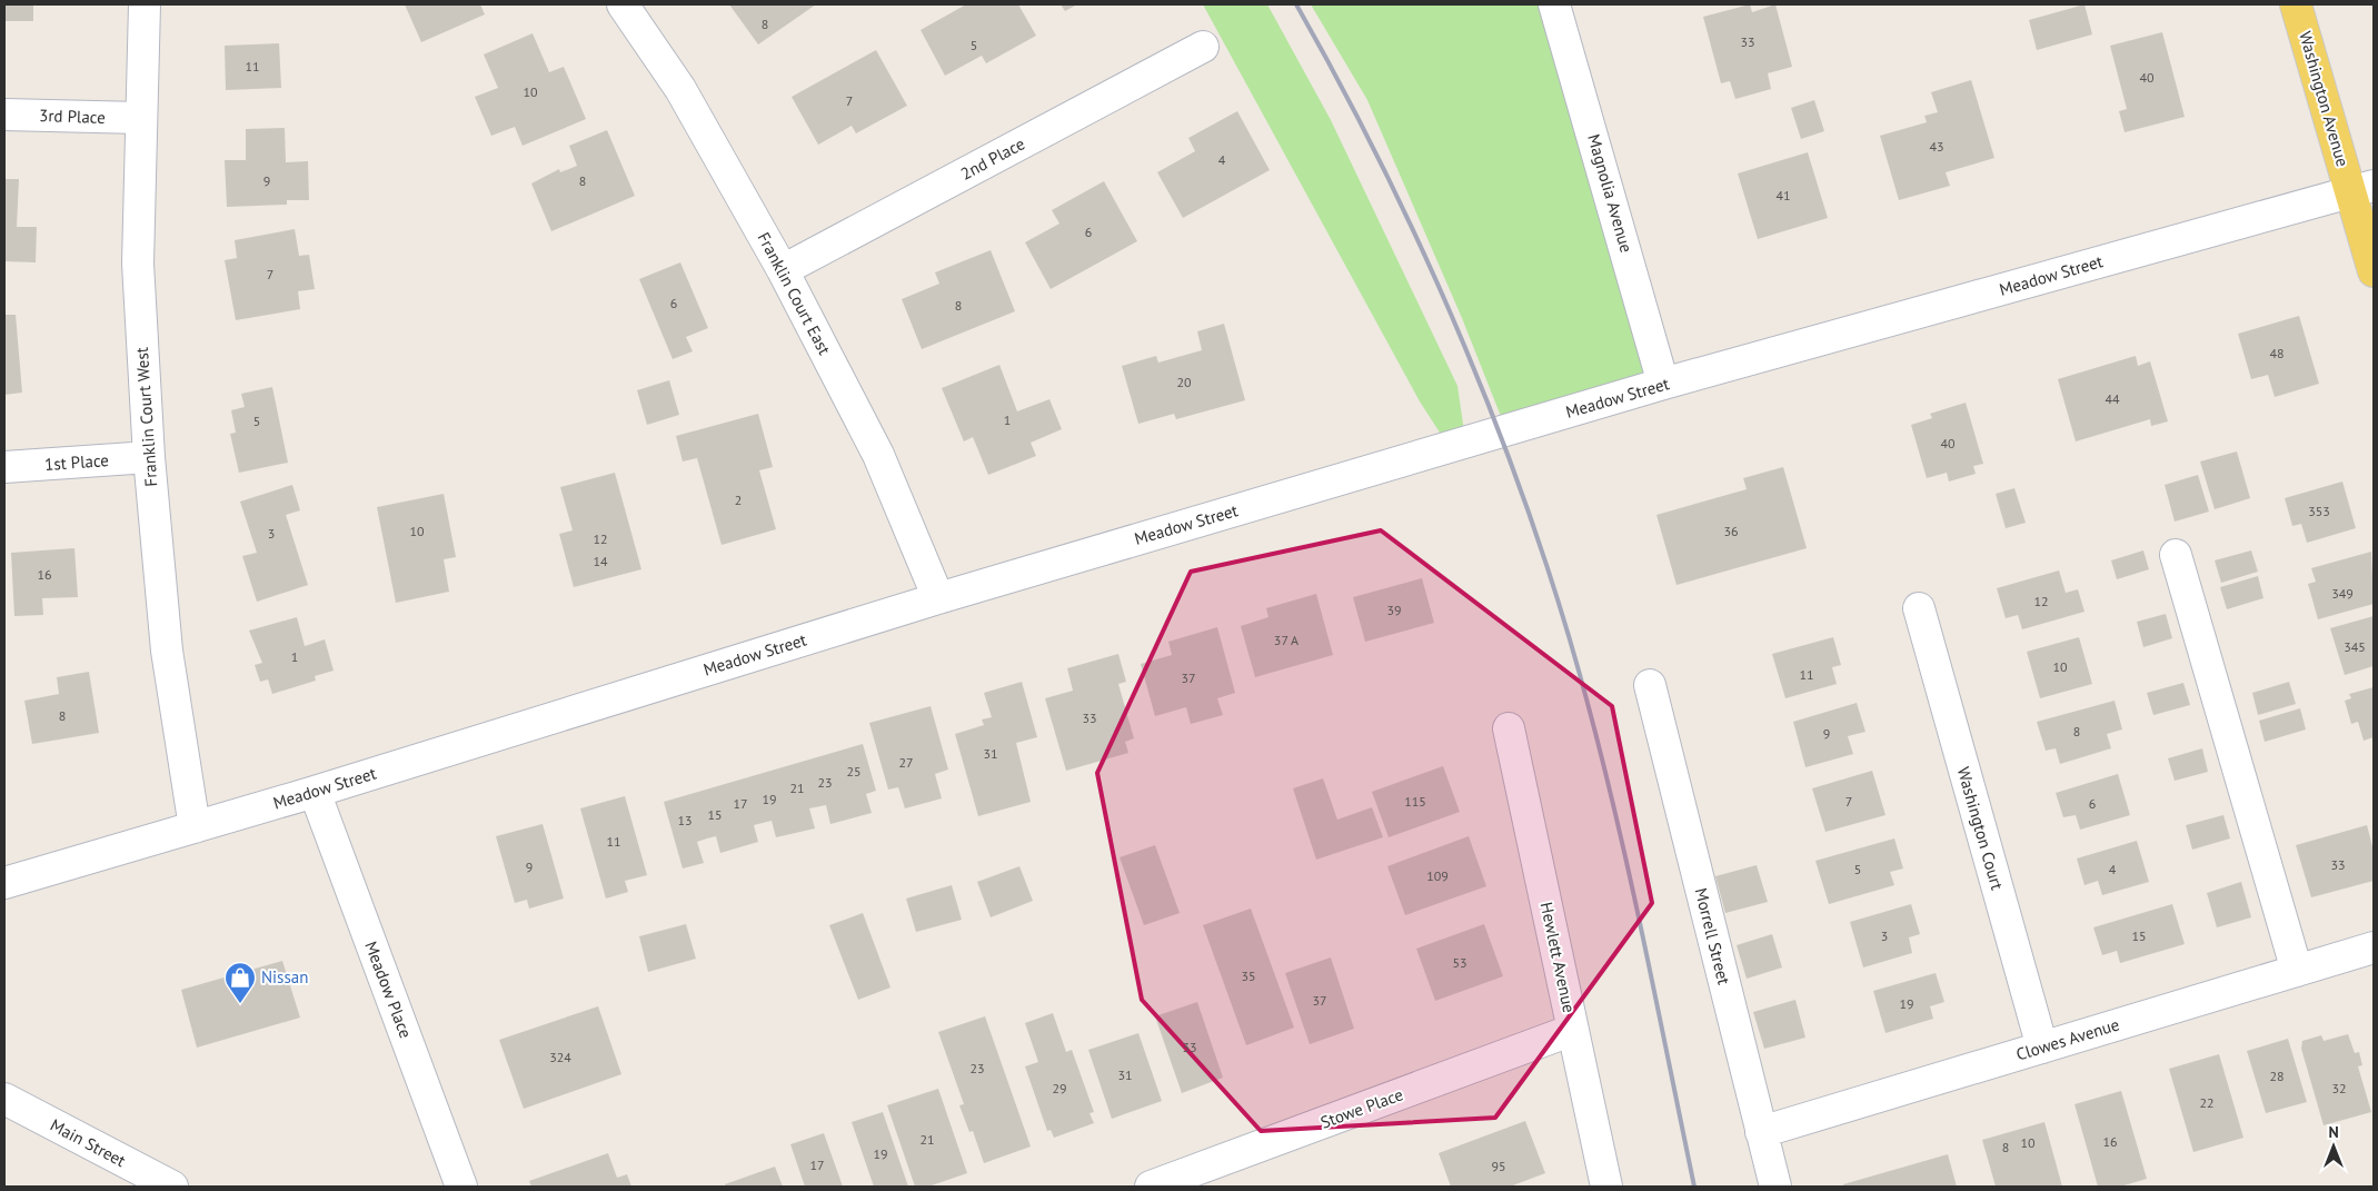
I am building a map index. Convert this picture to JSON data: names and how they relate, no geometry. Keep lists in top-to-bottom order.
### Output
{
  "streets": {
    "main road": ["Washington Avenue"],
    "street": [
      "3rd Place",
      "2nd Place",
      "Magnolia Avenue",
      "Meadow Street",
      "Franklin Court East",
      "Franklin Court West",
      "1st Place",
      "Washington Court",
      "Morrell Street",
      "Hewlett Avenue",
      "Meadow Place",
      "Clowes Avenue",
      "Stowe Place",
      "Main Street"
    ]
  },
  "crossings": [
    ["Washington Avenue", "Meadow Street"],
    ["3rd Place", "Franklin Court West"],
    ["2nd Place", "Franklin Court East"],
    ["Magnolia Avenue", "Meadow Street"],
    ["Meadow Street", "Franklin Court East"],
    ["Meadow Street", "Franklin Court West"],
    ["Meadow Street", "Meadow Place"],
    ["Franklin Court West", "1st Place"],
    ["Washington Court", "Clowes Avenue"],
    ["Morrell Street", "Clowes Avenue"],
    ["Hewlett Avenue", "Stowe Place"]
  ],
  "places": {
    "shop": ["Nissan"]
  },
  "house_numbers": [
    "8",
    "33",
    "5",
    "11",
    "40",
    "10",
    "7",
    "43",
    "4",
    "9",
    "8",
    "41",
    "6",
    "7",
    "6",
    "8",
    "48",
    "20",
    "44",
    "1",
    "5",
    "40",
    "2",
    "353",
    "10",
    "36",
    "3",
    "12",
    "14",
    "16",
    "349",
    "12",
    "39",
    "37 A",
    "345",
    "1",
    "10",
    "11",
    "37",
    "8",
    "33",
    "8",
    "9",
    "31",
    "27",
    "25",
    "23",
    "21",
    "19",
    "115",
    "7",
    "17",
    "6",
    "15",
    "13",
    "11",
    "33",
    "9",
    "5",
    "4",
    "109",
    "3",
    "15",
    "53",
    "35",
    "37",
    "19",
    "33",
    "324",
    "23",
    "31",
    "28",
    "29",
    "32",
    "22",
    "21",
    "16",
    "10",
    "8",
    "19",
    "17",
    "95"
  ],
  "north": "top"
}
